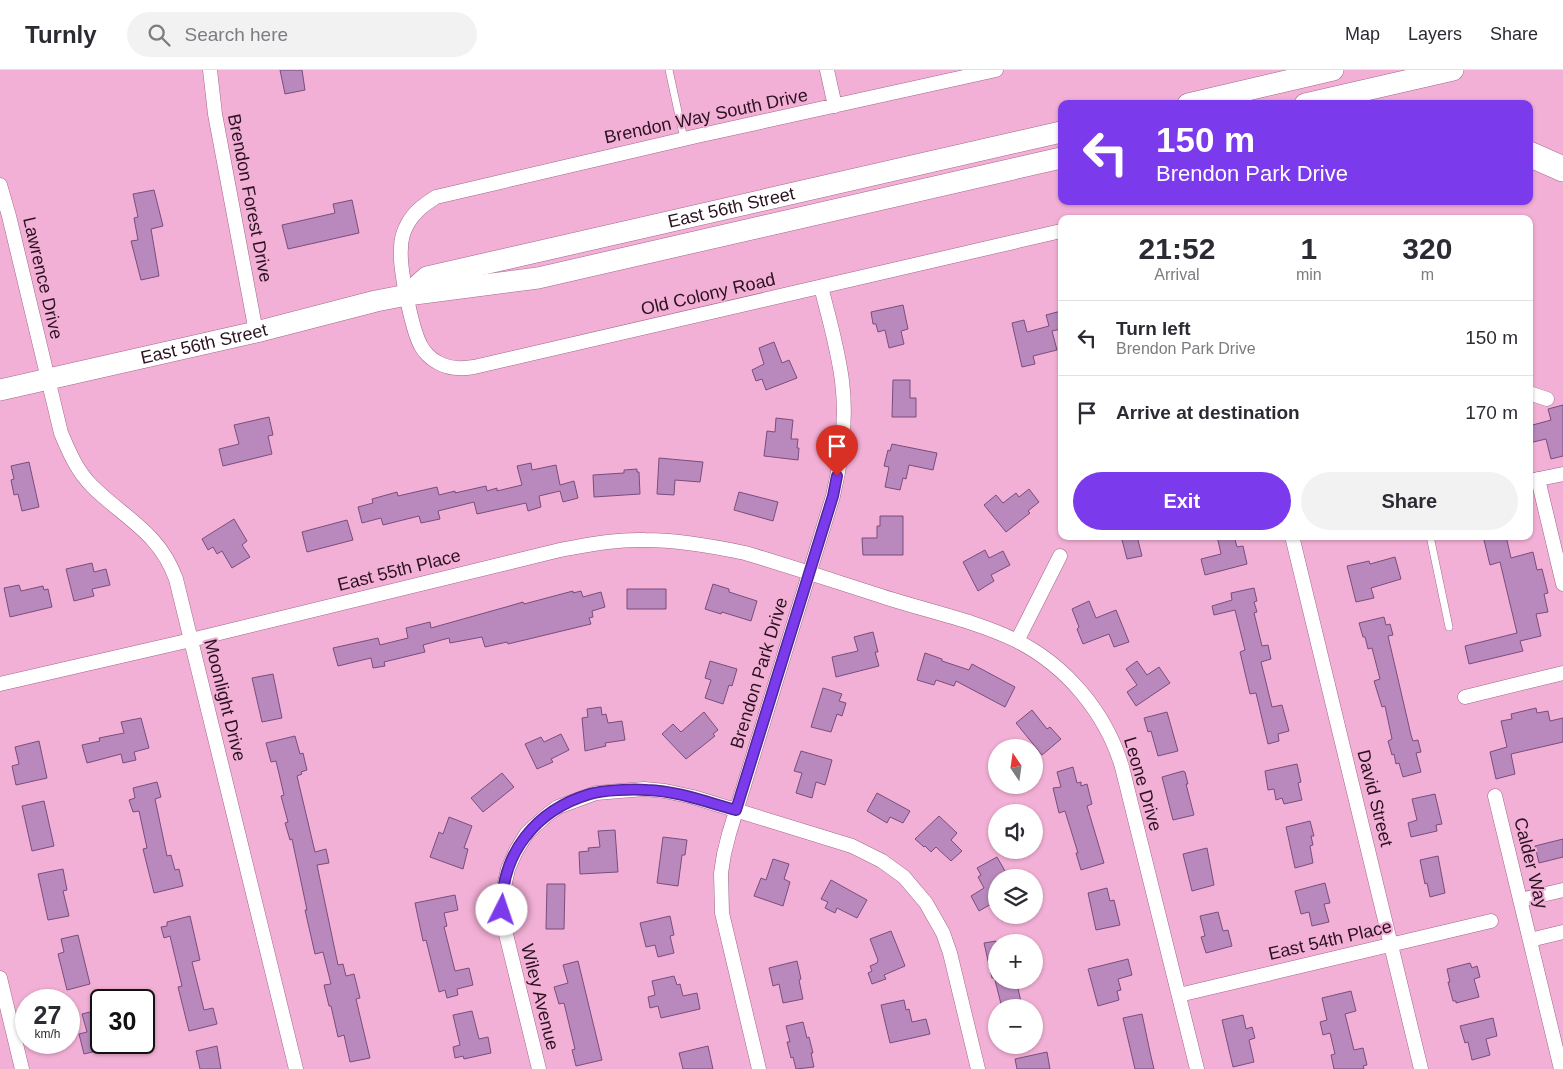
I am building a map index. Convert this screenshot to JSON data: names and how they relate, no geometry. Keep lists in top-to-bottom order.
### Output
{
  "streets": {
    "main road": ["East 56th Street"],
    "street": [
      "Brendon Way South Drive",
      "Brendon Forest Drive",
      "Lawrence Drive",
      "Old Colony Road",
      "East 55th Place",
      "Brendon Park Drive",
      "Moonlight Drive",
      "Leone Drive",
      "David Street",
      "Calder Way",
      "East 54th Place",
      "Wiley Avenue"
    ]
  },
  "crossings": [
    ["Brendon Way South Drive", "Old Colony Road"],
    ["Brendon Forest Drive", "East 56th Street"],
    ["East 56th Street", "Lawrence Drive"],
    ["East 56th Street", "Old Colony Road"],
    ["East 56th Street", "Moonlight Drive"],
    ["Lawrence Drive", "Moonlight Drive"],
    ["Old Colony Road", "Brendon Park Drive"],
    ["East 55th Place", "Brendon Park Drive"],
    ["East 55th Place", "Moonlight Drive"],
    ["East 55th Place", "Leone Drive"],
    ["Brendon Park Drive", "Leone Drive"],
    ["Brendon Park Drive", "Wiley Avenue"],
    ["Leone Drive", "East 54th Place"],
    ["David Street", "East 54th Place"]
  ],
  "north": "top",
  "page": {
    "header": "Turnly",
    "search": "Search here",
    "nav": ["Map", "Layers", "Share"],
    "turn": ["150 m", "Brendon Park Drive"],
    "eta": [
      "21:52",
      "Arrival",
      "1",
      "min",
      "320",
      "m"
    ],
    "list": [
      {
        "name": "Turn left",
        "note": "Brendon Park Drive",
        "value": "150 m"
      },
      {
        "name": "Arrive at destination",
        "value": "170 m"
      }
    ],
    "buttons": ["Exit", "Share"],
    "map_buttons": ["+", "−"],
    "speed": "27 km/h",
    "limit": "30"
  }
}
